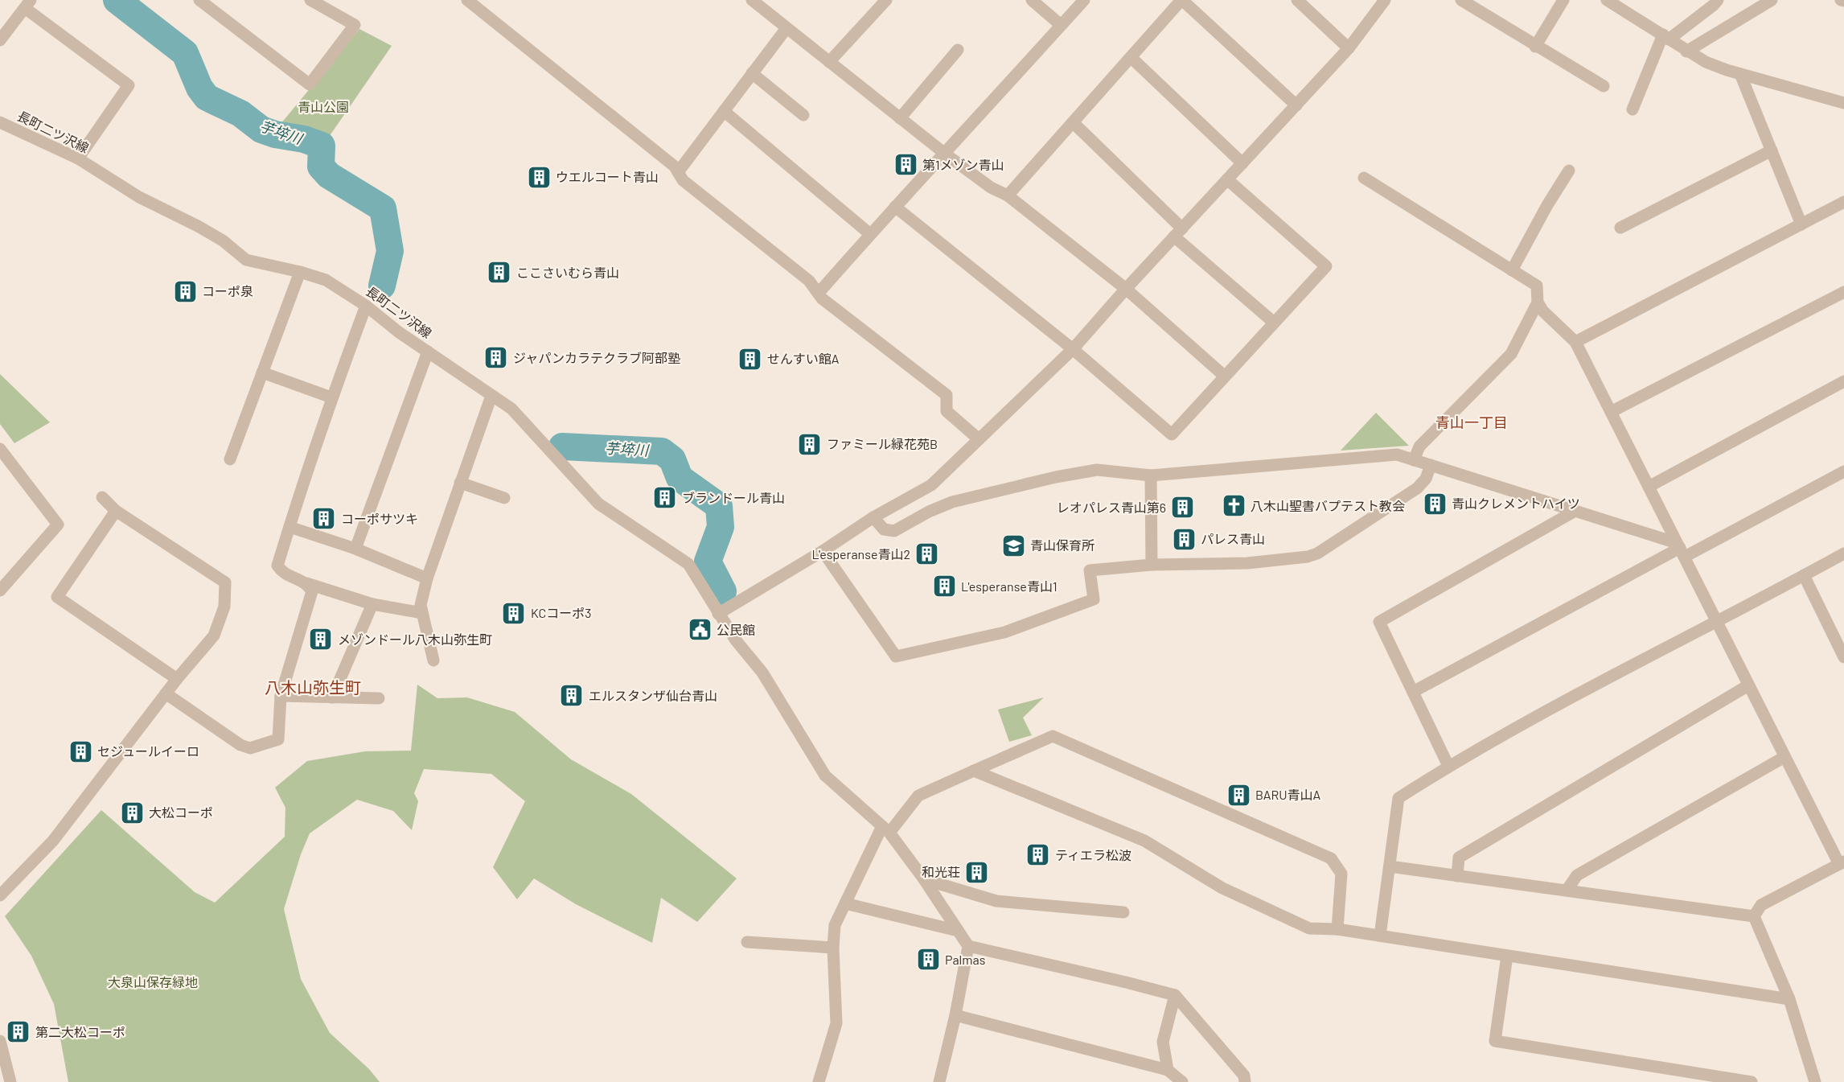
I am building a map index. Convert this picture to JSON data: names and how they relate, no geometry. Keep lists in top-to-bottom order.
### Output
{
  "streets": {
    "street": ["長町二ツ沢線"]
  },
  "districts": ["青山一丁目", "八木山弥生町"],
  "water": ["芋埣川"],
  "parks": ["青山公園", "大泉山保存緑地"],
  "places": {
    "building": [
      "第1メゾン青山",
      "ウエルコート青山",
      "ここさいむら青山",
      "コーポ泉",
      "ジャパンカラテクラブ阿部塾",
      "せんすい館A",
      "ファミール緑花苑B",
      "ブランドール青山",
      "青山クレメントハイツ",
      "レオパレス青山第6",
      "コーポサツキ",
      "パレス青山",
      "L'esperanse青山2",
      "L'esperanse青山1",
      "KCコーポ3",
      "メゾンドール八木山弥生町",
      "エルスタンザ仙台青山",
      "セジュールイーロ",
      "BARU青山A",
      "大松コーポ",
      "ティエラ松波",
      "和光荘",
      "Palmas",
      "第二大松コーポ"
    ],
    "church": ["八木山聖書バプテスト教会"],
    "school or university": ["青山保育所"],
    "public building": ["公民館"]
  }
}
